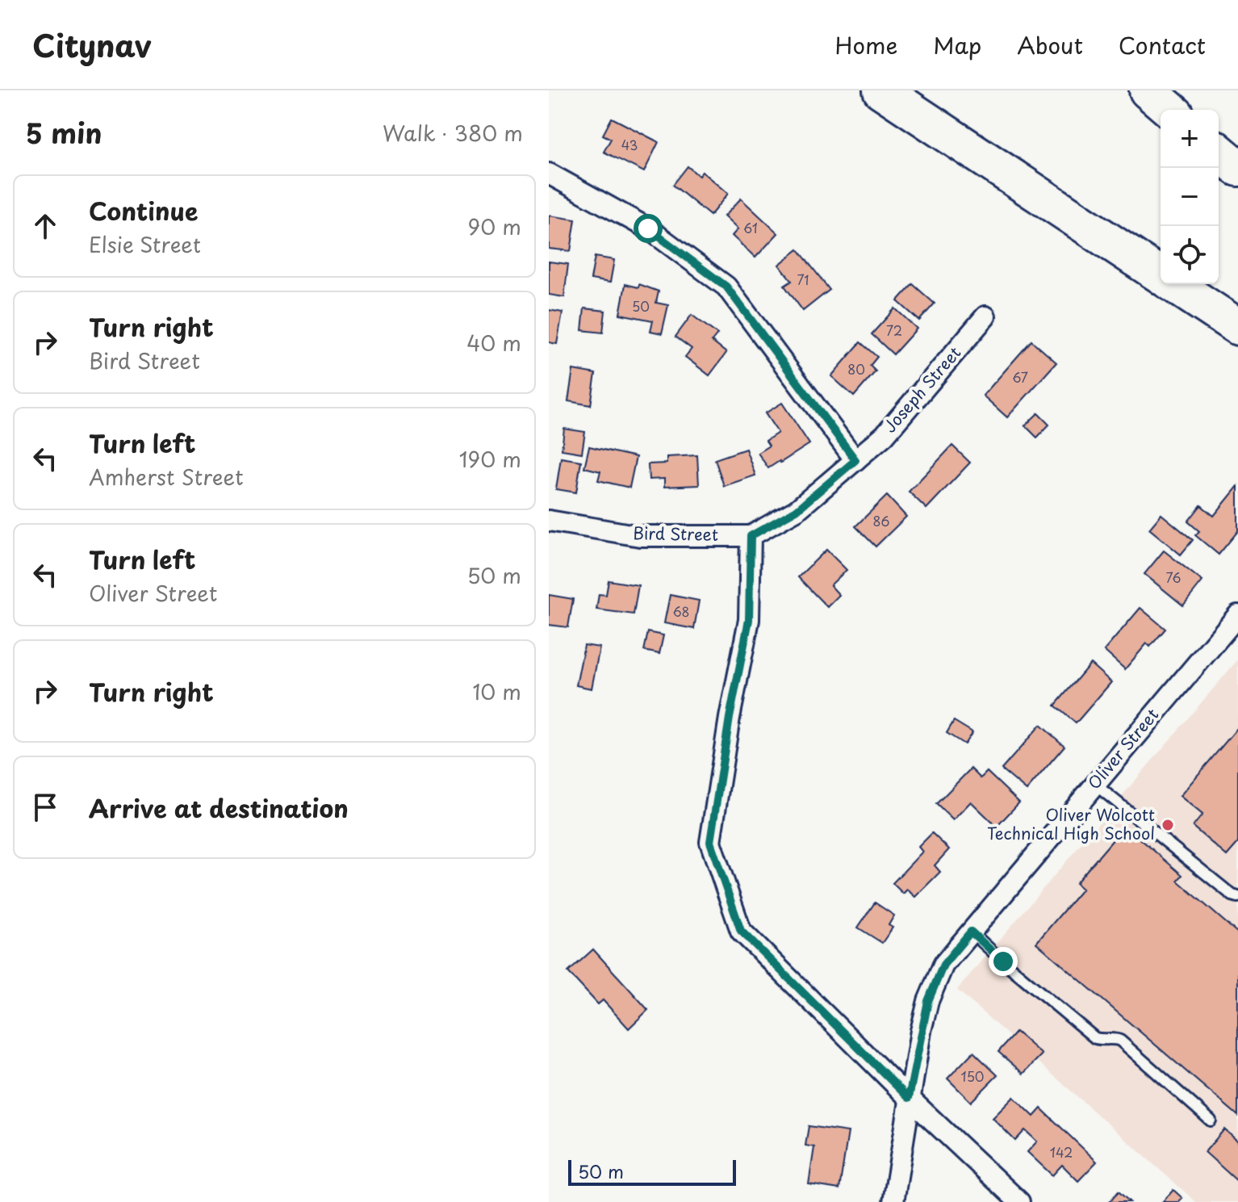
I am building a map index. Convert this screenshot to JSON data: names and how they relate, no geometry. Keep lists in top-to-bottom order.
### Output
{
  "streets": {
    "street": ["Joseph Street", "Bird Street", "Oliver Street"]
  },
  "crossings": [
    ["Joseph Street", "Bird Street"]
  ],
  "places": ["Oliver Wolcott Technical High School"],
  "house_numbers": [
    "43",
    "61",
    "71",
    "50",
    "72",
    "80",
    "67",
    "86",
    "76",
    "68",
    "150",
    "142"
  ],
  "scale_bar": "50 m",
  "page": {
    "header": "Citynav",
    "nav": [
      "Home",
      "Map",
      "About",
      "Contact"
    ],
    "heading": ["5 min", "Walk · 380 m"],
    "map_buttons": ["+", "−"],
    "list": [
      ["Continue", "Elsie Street", "90 m"],
      ["Turn right", "Bird Street", "40 m"],
      ["Turn left", "Amherst Street", "190 m"],
      ["Turn left", "Oliver Street", "50 m"],
      ["Turn right", "10 m"],
      "Arrive at destination"
    ],
    "scale": "50 m"
  }
}
